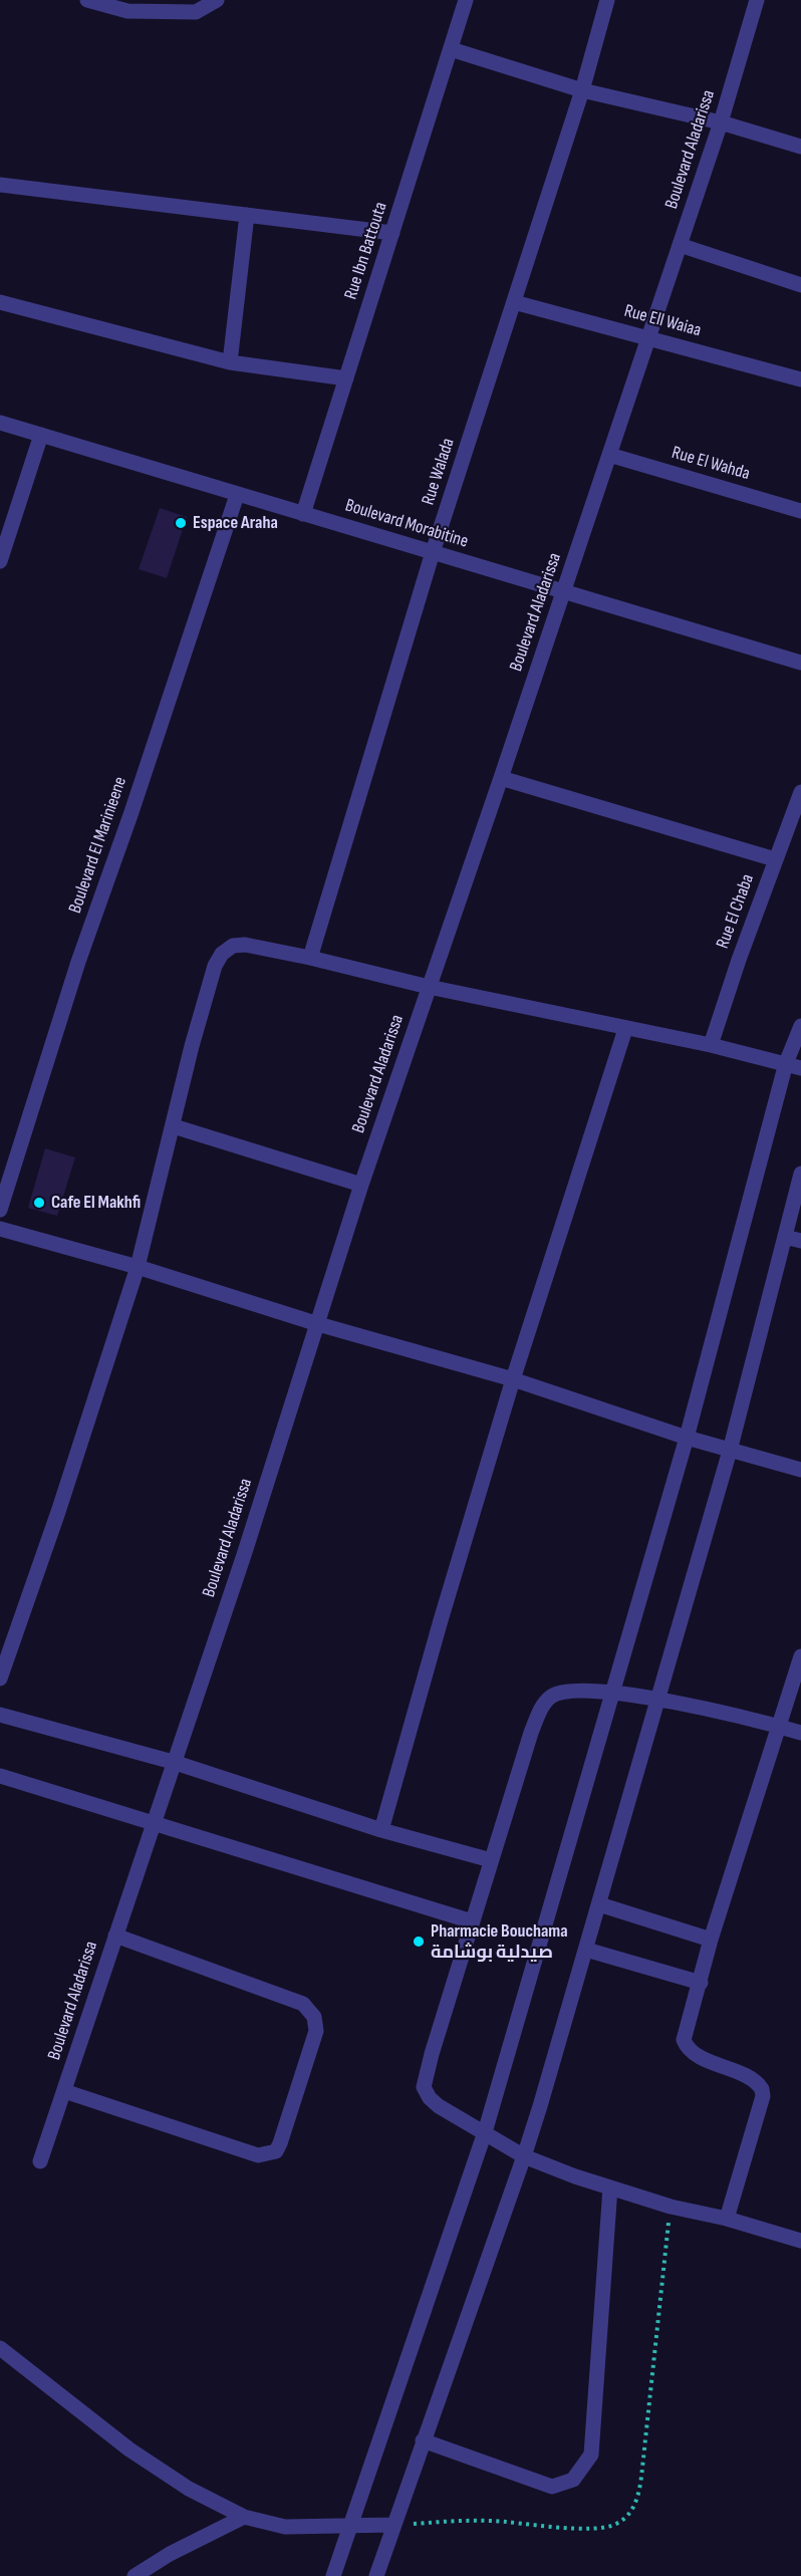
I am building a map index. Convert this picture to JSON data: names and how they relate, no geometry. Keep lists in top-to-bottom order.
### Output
{
  "streets": {
    "street": [
      "Boulevard Aladarissa",
      "Rue Ibn Battouta",
      "Rue Ell Waiaa",
      "Rue El Wahda",
      "Rue Walada",
      "Boulevard Morabitine",
      "Boulevard El Marinieene",
      "Rue El Chaba"
    ]
  },
  "crossings": [
    ["Boulevard Aladarissa", "Rue Ell Waiaa"],
    ["Boulevard Aladarissa", "Rue El Wahda"],
    ["Boulevard Aladarissa", "Boulevard Morabitine"],
    ["Rue Ibn Battouta", "Boulevard Morabitine"],
    ["Rue Ell Waiaa", "Rue Walada"],
    ["Rue Walada", "Boulevard Morabitine"],
    ["Boulevard Morabitine", "Boulevard El Marinieene"]
  ],
  "places": ["Espace Araha", "Cafe El Makhfi", "Pharmacie Bouchama صيدلية بوشامة"]
}
